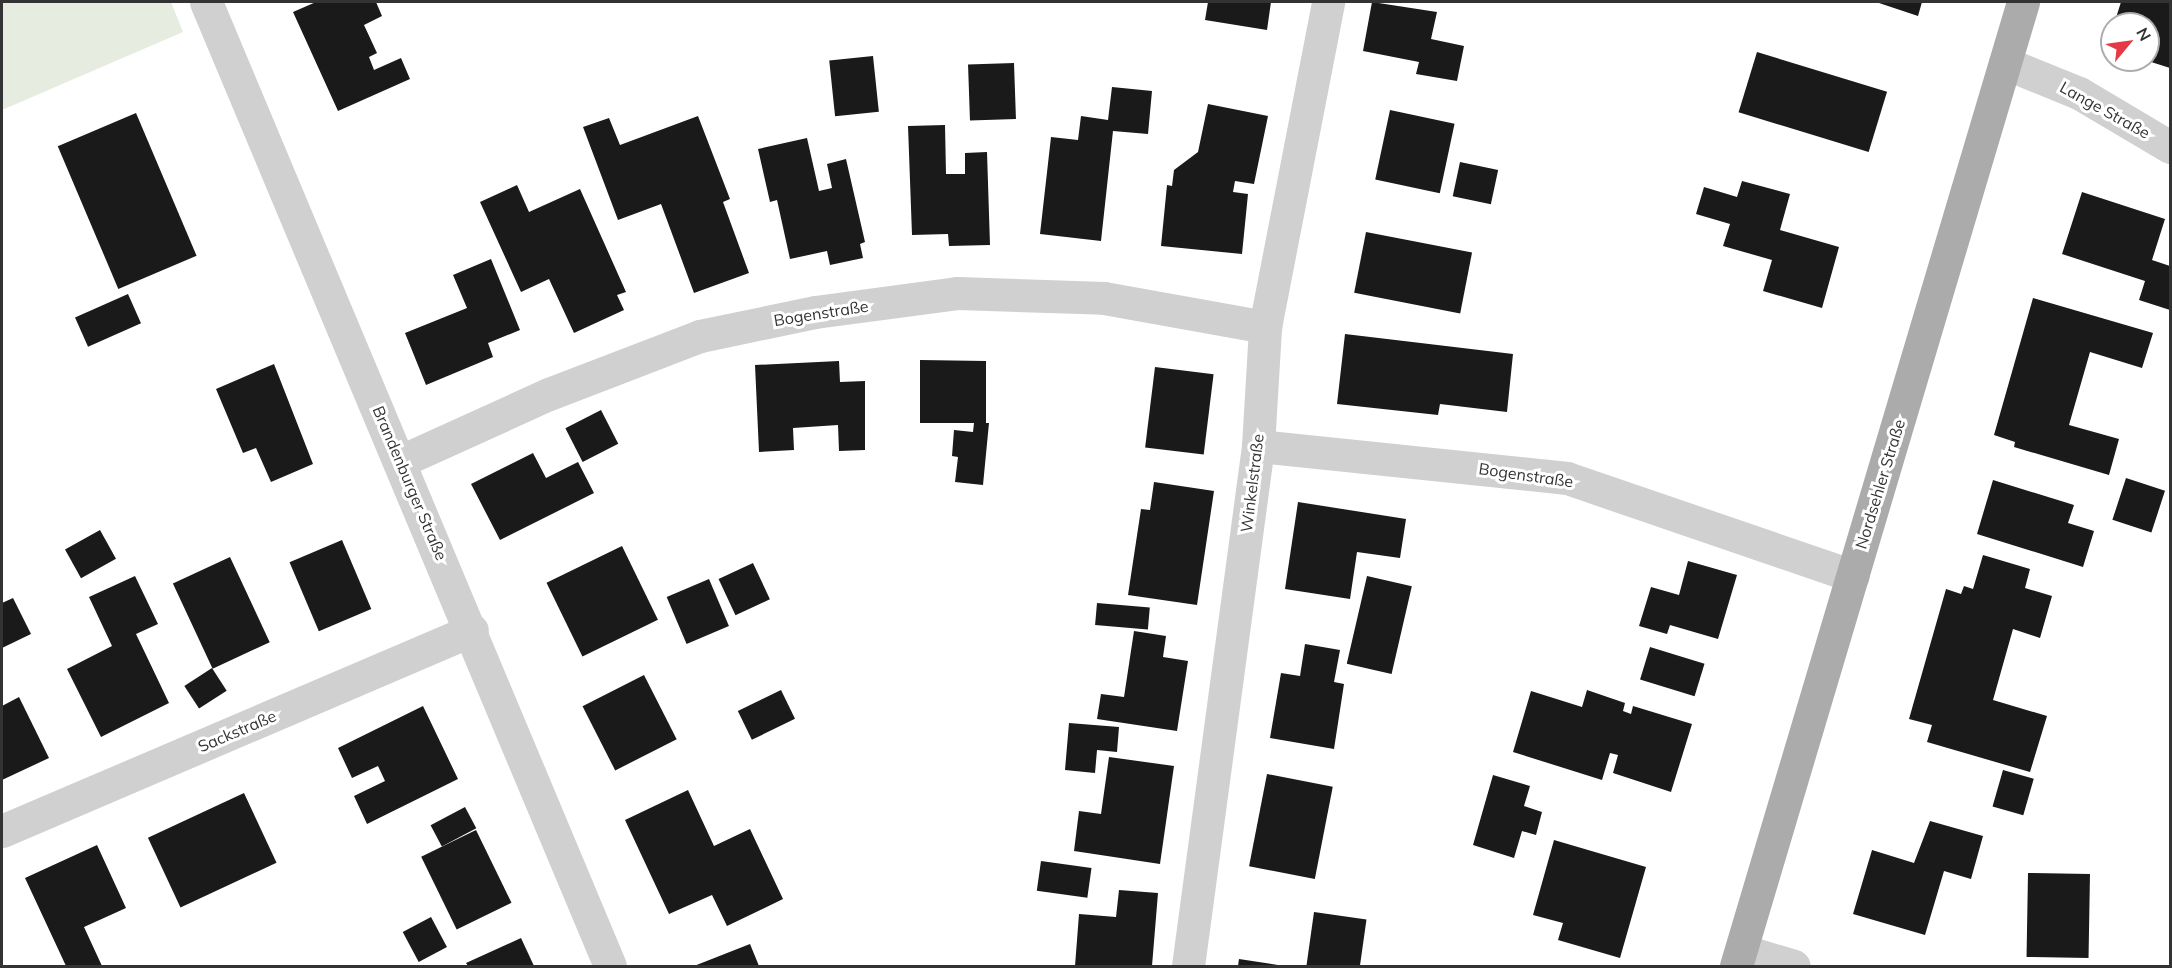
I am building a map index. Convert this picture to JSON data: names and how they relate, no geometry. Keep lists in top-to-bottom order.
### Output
{
  "streets": {
    "main road": ["Nordsehler Straße"],
    "street": [
      "Lange Straße",
      "Bogenstraße",
      "Brandenburger Straße",
      "Winkelstraße",
      "Sackstraße"
    ]
  },
  "crossings": [
    ["Lange Straße", "Nordsehler Straße"],
    ["Bogenstraße", "Brandenburger Straße"],
    ["Bogenstraße", "Winkelstraße"],
    ["Bogenstraße", "Nordsehler Straße"],
    ["Brandenburger Straße", "Sackstraße"]
  ],
  "north": "top right"
}
